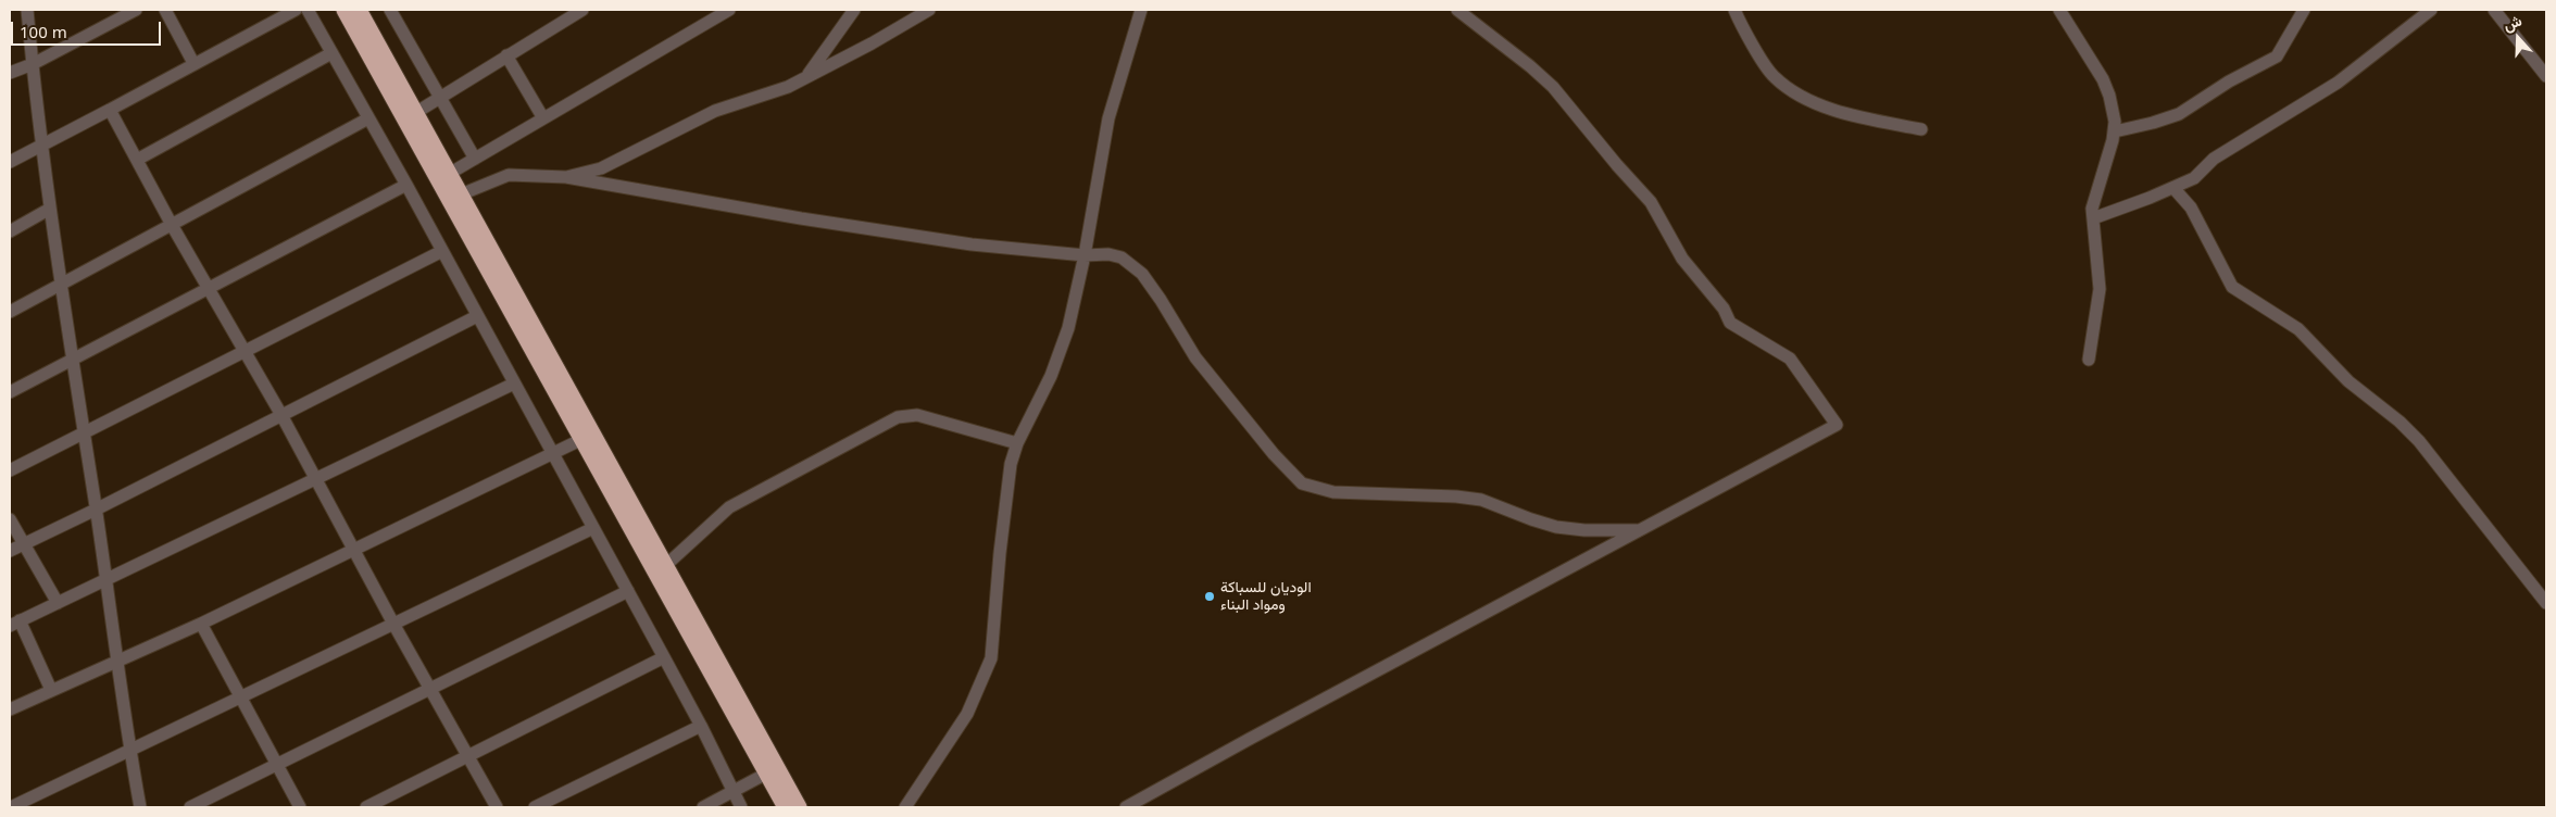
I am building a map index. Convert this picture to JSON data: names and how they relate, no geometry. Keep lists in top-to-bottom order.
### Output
{
  "places": ["الوديان للسباكة ومواد البناء"],
  "scale_bar": "100 m",
  "north": "top"
}
